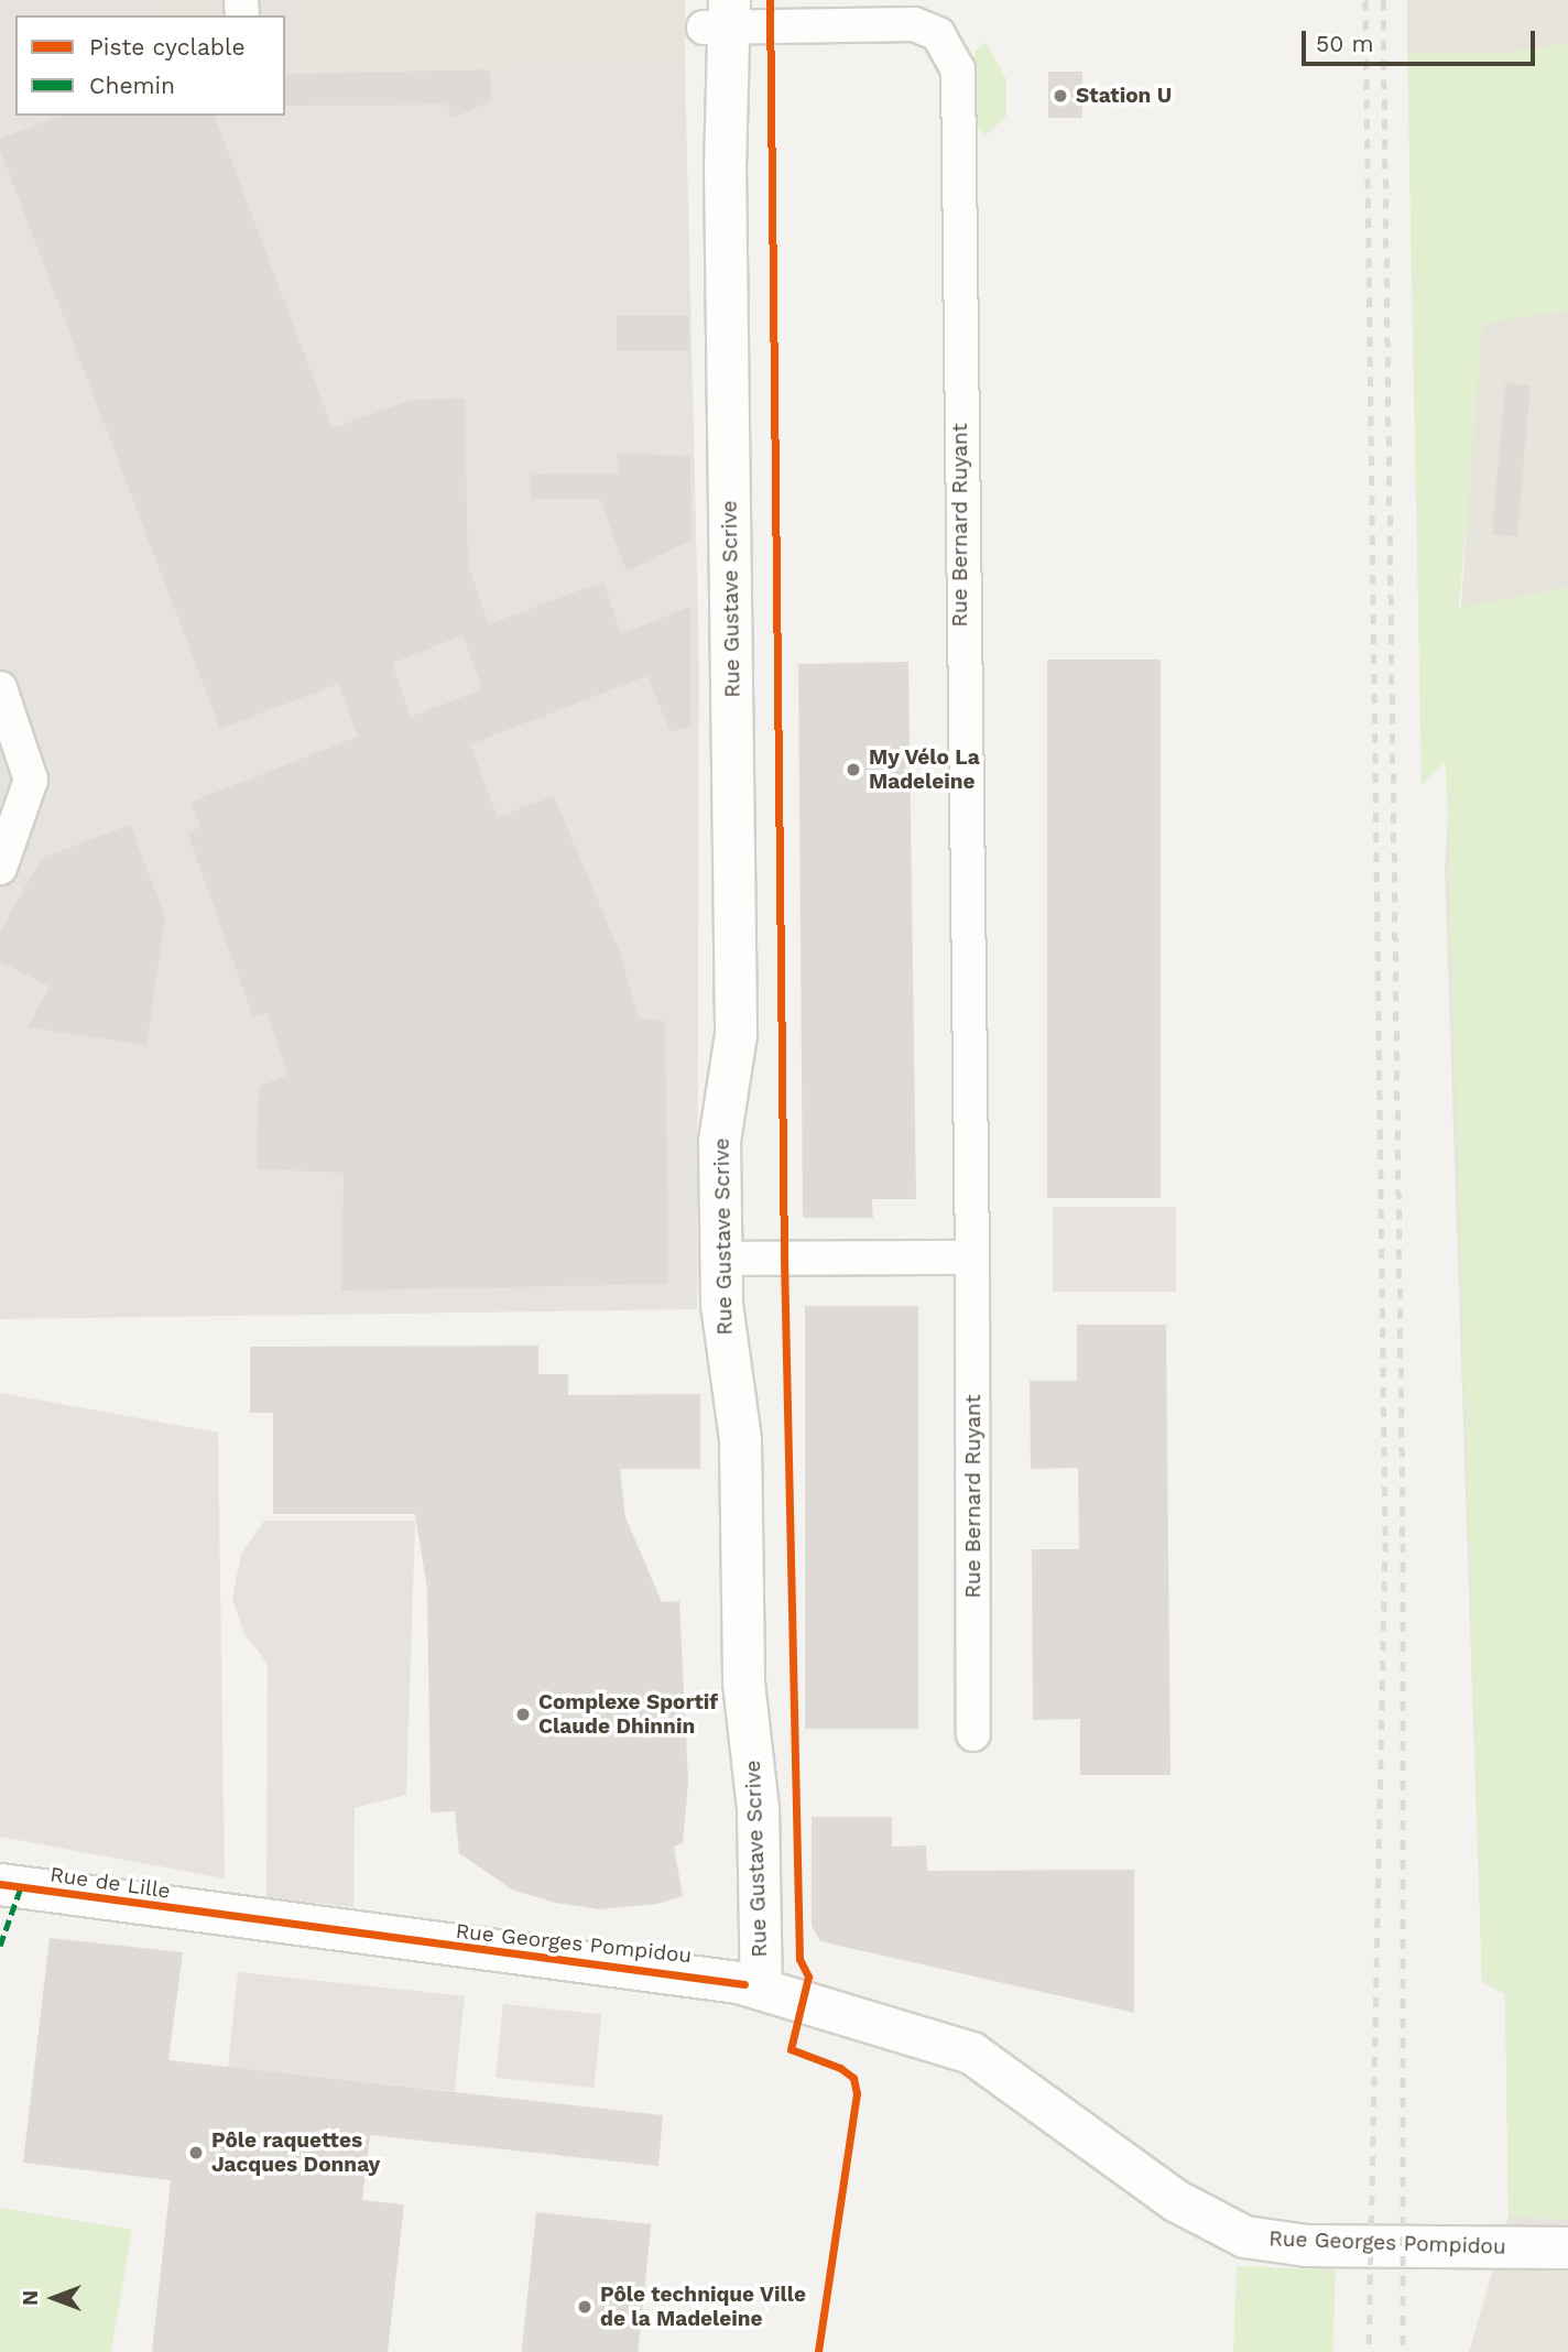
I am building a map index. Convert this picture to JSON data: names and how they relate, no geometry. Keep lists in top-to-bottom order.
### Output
{
  "streets": {
    "street": [
      "Rue Bernard Ruyant",
      "Rue Gustave Scrive",
      "Rue de Lille",
      "Rue Georges Pompidou"
    ]
  },
  "crossings": [
    ["Rue Bernard Ruyant", "Rue Gustave Scrive"],
    ["Rue Gustave Scrive", "Rue Georges Pompidou"],
    ["Rue de Lille", "Rue Georges Pompidou"]
  ],
  "places": [
    "Station U",
    "My Vélo La Madeleine",
    "Complexe Sportif Claude Dhinnin",
    "Pôle raquettes Jacques Donnay",
    "Pôle technique Ville de la Madeleine"
  ],
  "legend": ["Piste cyclable", "Chemin"],
  "scale_bar": "50 m",
  "north": "left"
}
